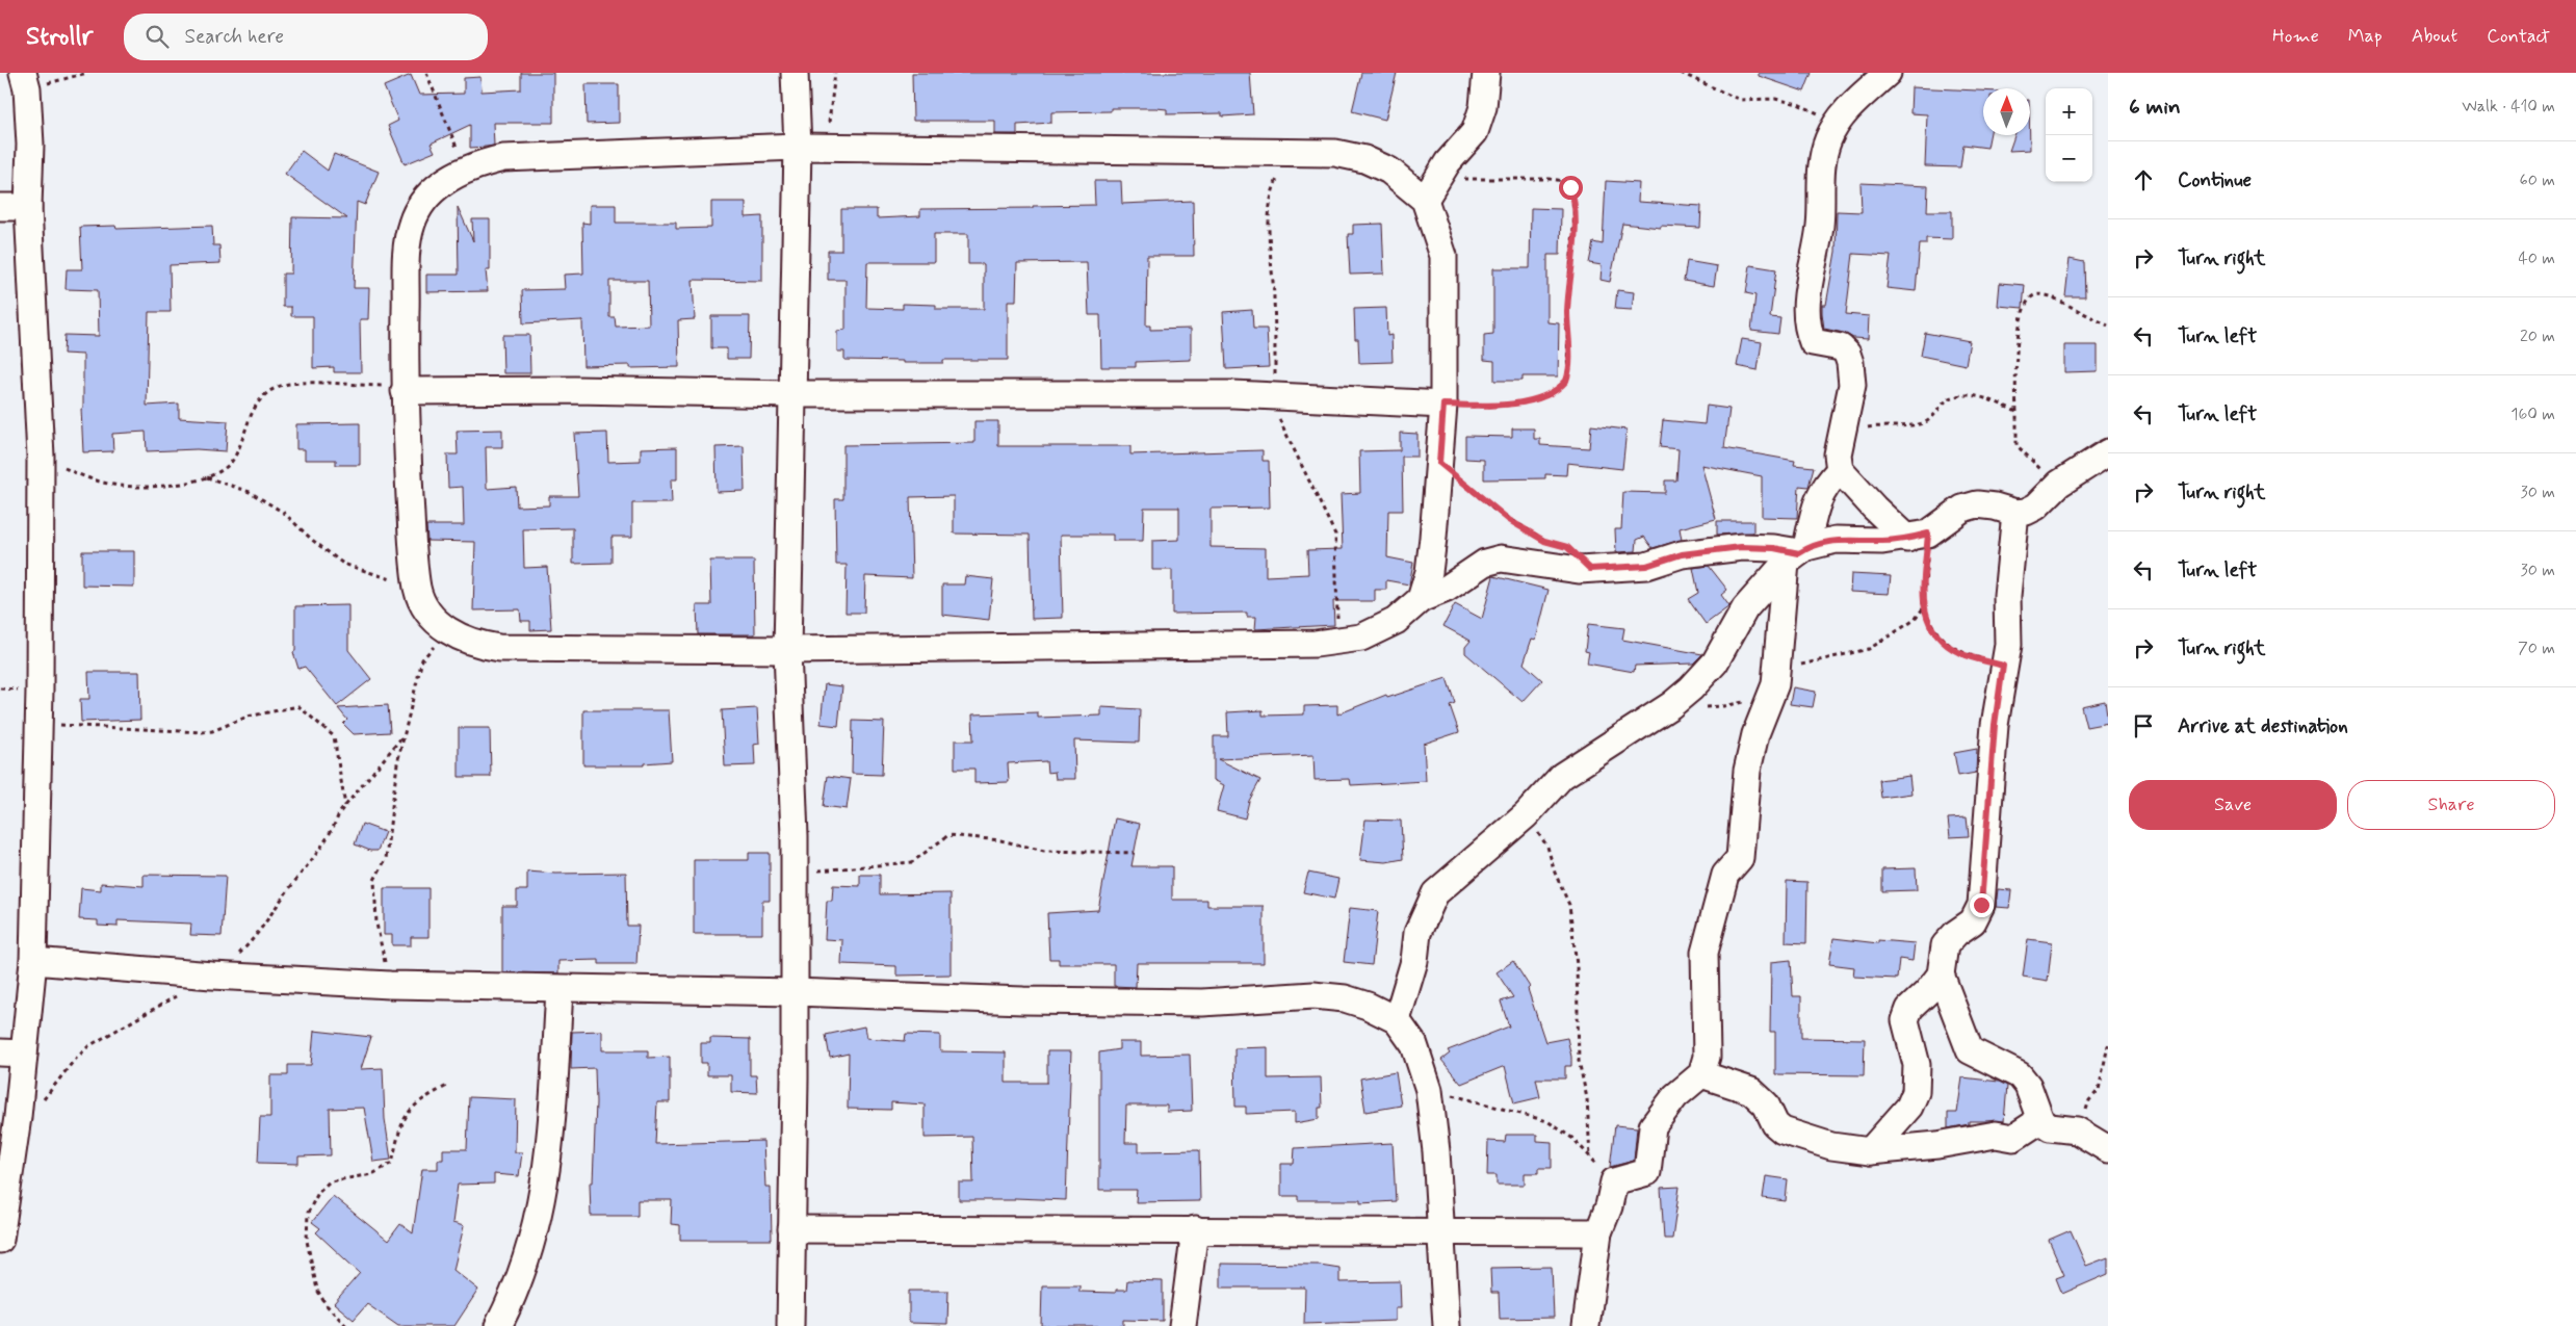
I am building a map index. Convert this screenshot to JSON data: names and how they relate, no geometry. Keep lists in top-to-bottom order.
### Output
{
  "north": "top",
  "page": {
    "header": "Strollr",
    "search": "Search here",
    "nav": [
      "Home",
      "Map",
      "About",
      "Contact"
    ],
    "heading": ["6 min", "Walk · 410 m"],
    "map_buttons": ["+", "−"],
    "list": [
      ["Continue", "60 m"],
      ["Turn right", "40 m"],
      ["Turn left", "20 m"],
      ["Turn left", "160 m"],
      ["Turn right", "30 m"],
      ["Turn left", "30 m"],
      ["Turn right", "70 m"],
      "Arrive at destination"
    ],
    "buttons": ["Save", "Share"]
  }
}
